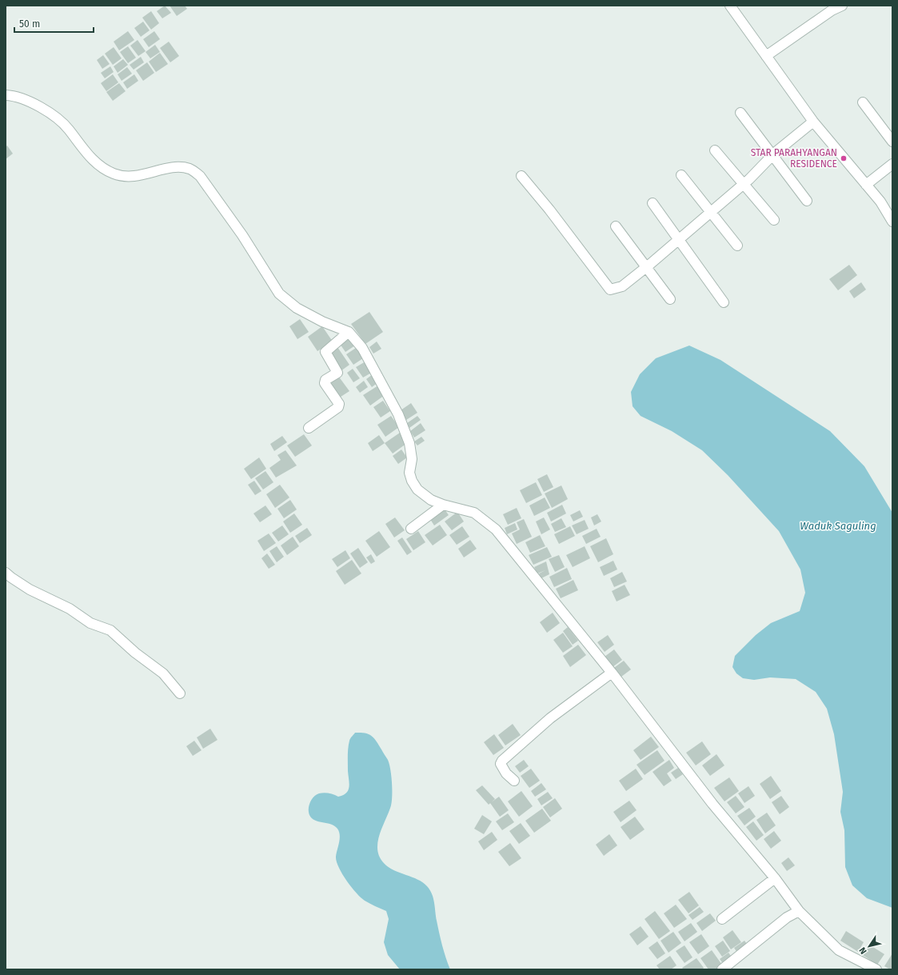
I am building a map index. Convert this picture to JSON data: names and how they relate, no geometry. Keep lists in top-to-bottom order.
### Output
{
  "water": ["Waduk Saguling"],
  "places": ["STAR PARAHYANGAN RESIDENCE"],
  "scale_bar": "50 m",
  "north": "bottom left"
}
